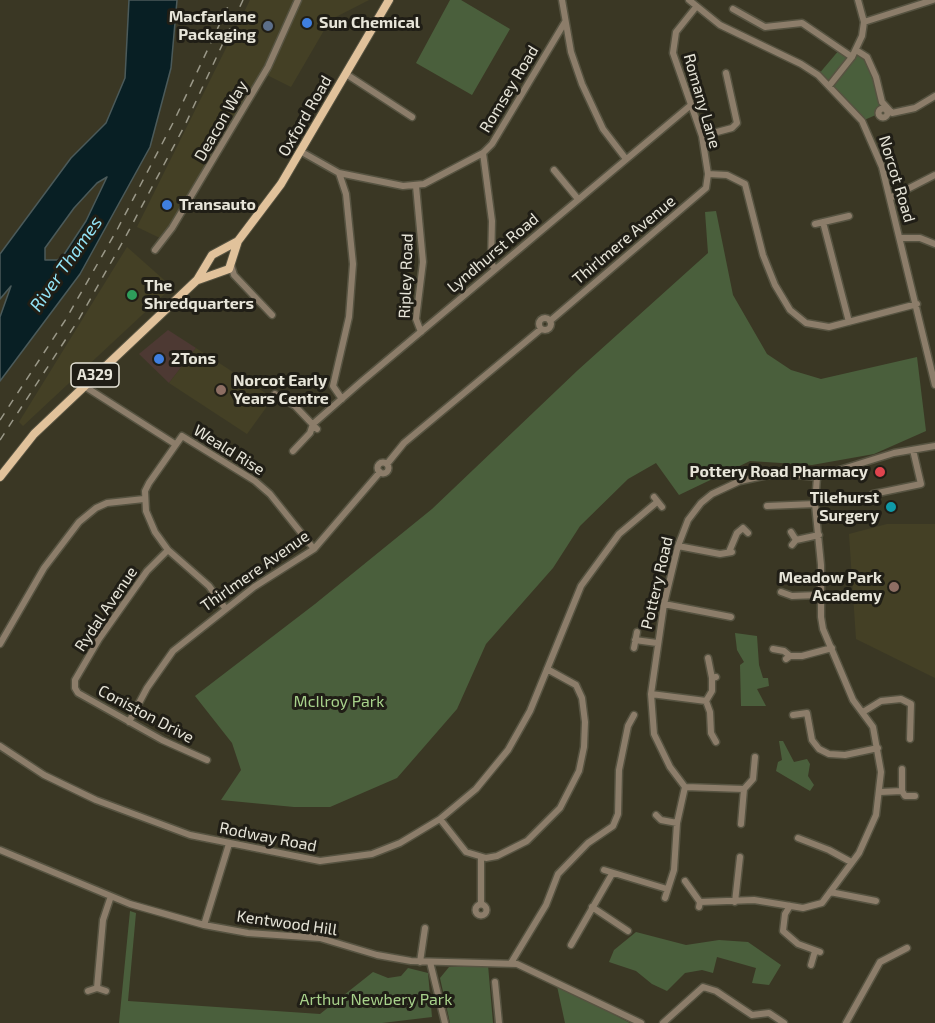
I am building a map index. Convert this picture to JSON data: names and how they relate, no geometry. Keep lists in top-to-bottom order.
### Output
{
  "streets": {
    "main road": ["Oxford Road", "A329"],
    "street": [
      "Romsey Road",
      "Romany Lane",
      "Deacon Way",
      "Norcot Road",
      "Thirlmere Avenue",
      "Lyndhurst Road",
      "Ripley Road",
      "Weald Rise",
      "Pottery Road",
      "Rydal Avenue",
      "Coniston Drive",
      "Rodway Road",
      "Kentwood Hill"
    ]
  },
  "crossings": [
    ["Romsey Road", "Ripley Road"],
    ["Romany Lane", "Norcot Road"],
    ["Romany Lane", "Thirlmere Avenue"],
    ["Romany Lane", "Lyndhurst Road"],
    ["Oxford Road", "A329"],
    ["Thirlmere Avenue", "Weald Rise"],
    ["Thirlmere Avenue", "Coniston Drive"],
    ["Lyndhurst Road", "Ripley Road"],
    ["A329", "Weald Rise"],
    ["Rydal Avenue", "Coniston Drive"]
  ],
  "water": ["River Thames"],
  "parks": ["McIlroy Park", "Arthur Newbery Park"],
  "places": [
    "Sun Chemical",
    "Macfarlane Packaging",
    "Transauto",
    "The Shredquarters",
    "2Tons",
    "Norcot Early Years Centre",
    "Pottery Road Pharmacy",
    "Tilehurst Surgery",
    "Meadow Park Academy"
  ]
}
